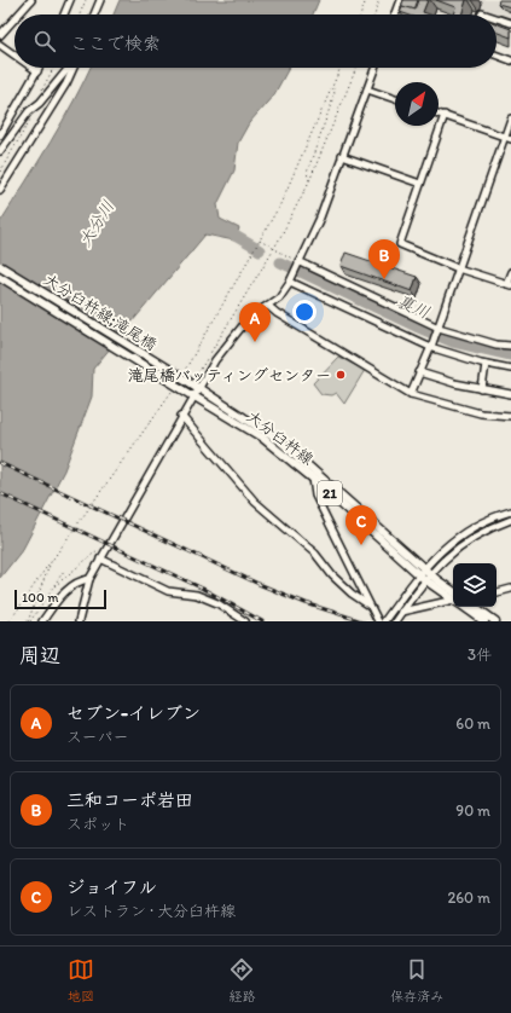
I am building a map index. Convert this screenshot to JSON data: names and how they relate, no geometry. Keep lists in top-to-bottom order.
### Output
{
  "streets": {
    "main road": ["大分臼杵線;滝尾橋", "大分臼杵線", "21"]
  },
  "crossings": [
    ["大分臼杵線;滝尾橋", "大分臼杵線"],
    ["大分臼杵線;滝尾橋", "21"],
    ["大分臼杵線", "21"]
  ],
  "water": ["大分川", "裏川"],
  "places": ["滝尾橋バッティングセンター"],
  "scale_bar": "100 m",
  "north": "top right",
  "page": {
    "search": "ここで検索",
    "pins": ["B", "A", "C"],
    "scale": "100 m",
    "heading": ["周辺", "3件"],
    "list": [
      {
        "mark": "A",
        "name": "セブン-イレブン",
        "note": "スーパー",
        "value": "60 m"
      },
      {
        "mark": "B",
        "name": "三和コーポ岩田",
        "note": "スポット",
        "value": "90 m"
      },
      {
        "mark": "C",
        "name": "ジョイフル",
        "note": "レストラン · 大分臼杵線",
        "value": "260 m"
      }
    ],
    "nav": ["地図", "経路", "保存済み"]
  }
}
